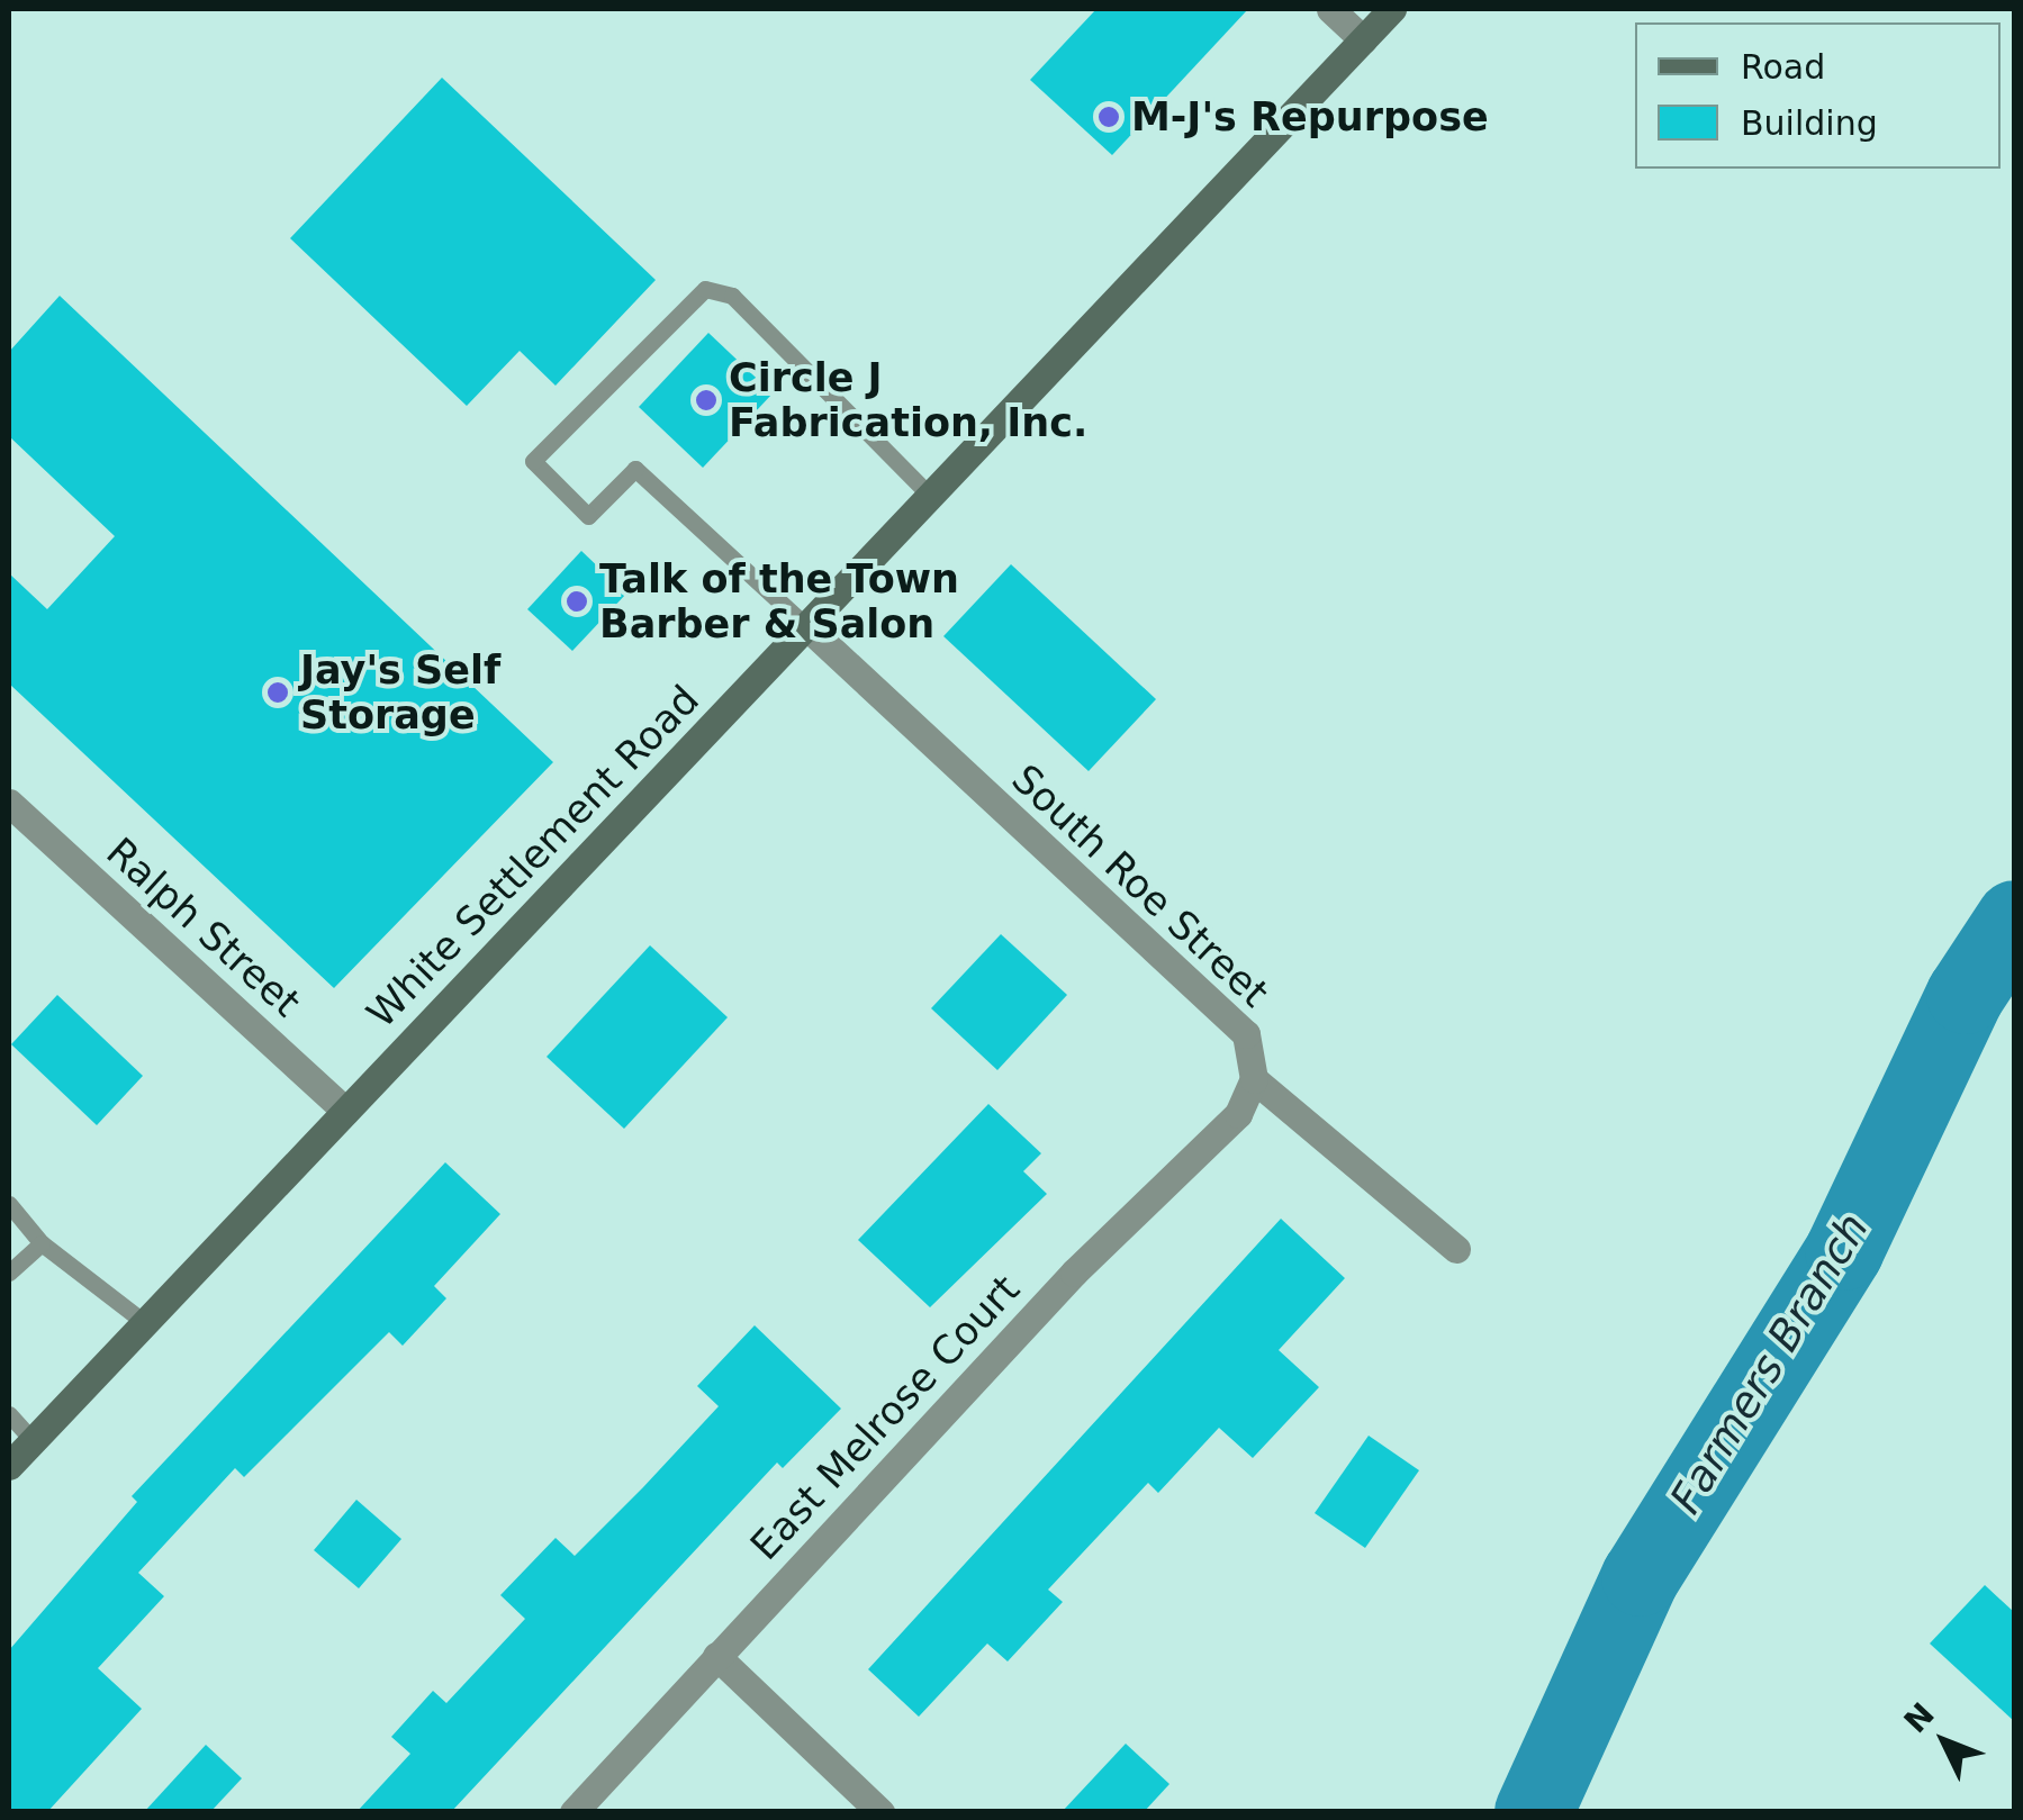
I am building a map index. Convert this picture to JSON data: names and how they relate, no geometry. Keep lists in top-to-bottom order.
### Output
{
  "streets": {
    "main road": ["White Settlement Road"],
    "street": ["South Roe Street", "Ralph Street", "East Melrose Court"]
  },
  "crossings": [
    ["White Settlement Road", "South Roe Street"],
    ["White Settlement Road", "Ralph Street"],
    ["South Roe Street", "East Melrose Court"]
  ],
  "water": ["Farmers Branch"],
  "places": [
    "M-J's Repurpose",
    "Circle J Fabrication, Inc.",
    "Talk of the Town Barber & Salon",
    "Jay's Self Storage"
  ],
  "legend": ["Road", "Building"],
  "north": "top left"
}
